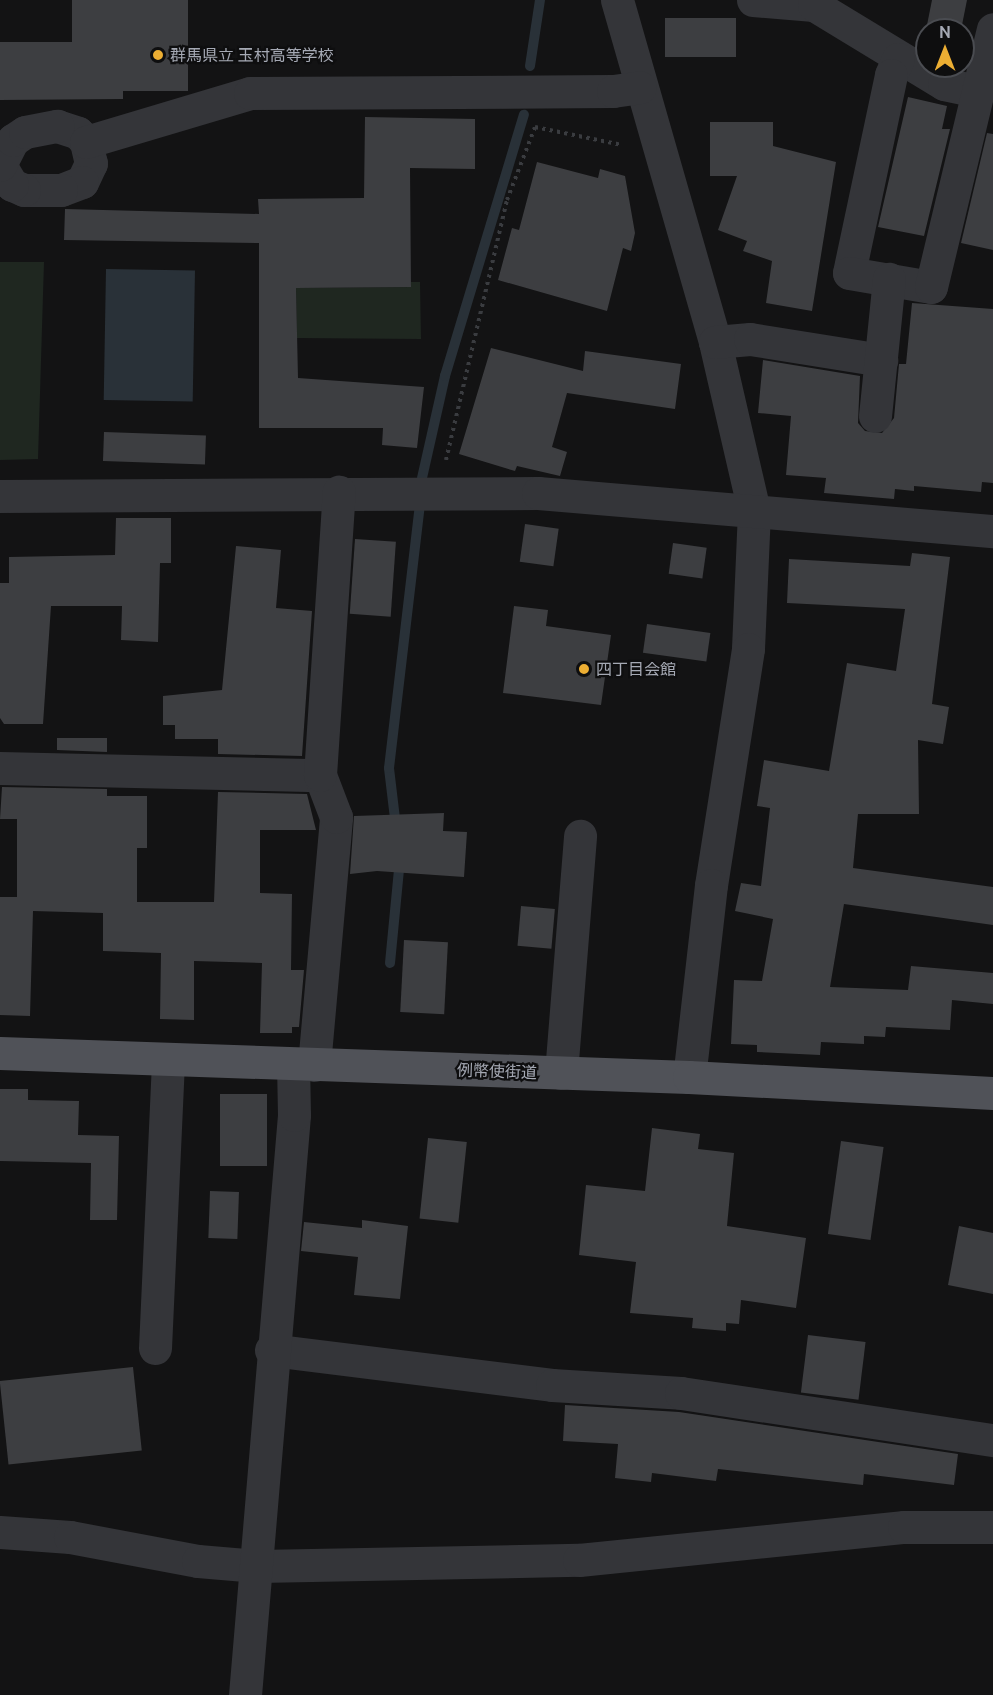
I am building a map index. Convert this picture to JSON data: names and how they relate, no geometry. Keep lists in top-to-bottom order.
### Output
{
  "streets": {
    "main road": ["例幣使街道"]
  },
  "places": ["群馬県立 玉村高等学校", "四丁目会館"],
  "north": "top"
}
